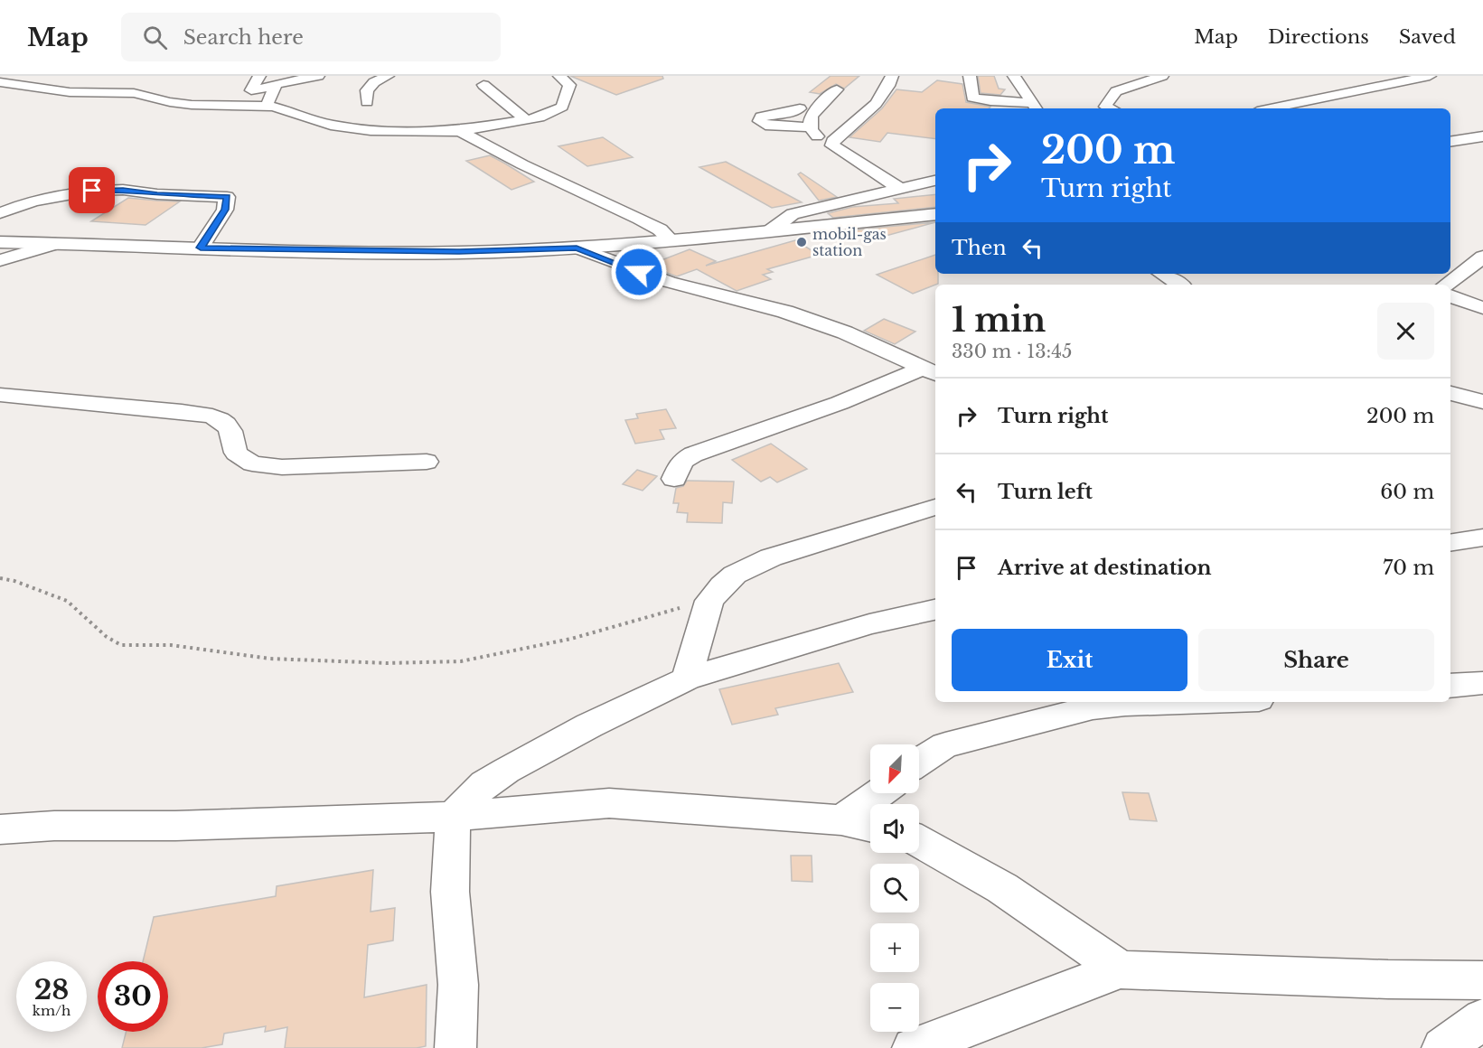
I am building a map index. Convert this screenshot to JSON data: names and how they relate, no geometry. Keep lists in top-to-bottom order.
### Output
{
  "places": ["mobil-gas station"],
  "north": "bottom left",
  "page": {
    "header": "Map",
    "search": "Search here",
    "nav": ["Map", "Directions", "Saved"],
    "turn": ["200 m", "Turn right"],
    "then": "Then",
    "heading": ["1 min", "330 m · 13:45"],
    "list": [
      {
        "name": "Turn right",
        "value": "200 m"
      },
      {
        "name": "Turn left",
        "value": "60 m"
      },
      {
        "name": "Arrive at destination",
        "value": "70 m"
      }
    ],
    "buttons": ["Exit", "Share"],
    "map_buttons": ["+", "−"],
    "speed": "28 km/h",
    "limit": "30"
  }
}
